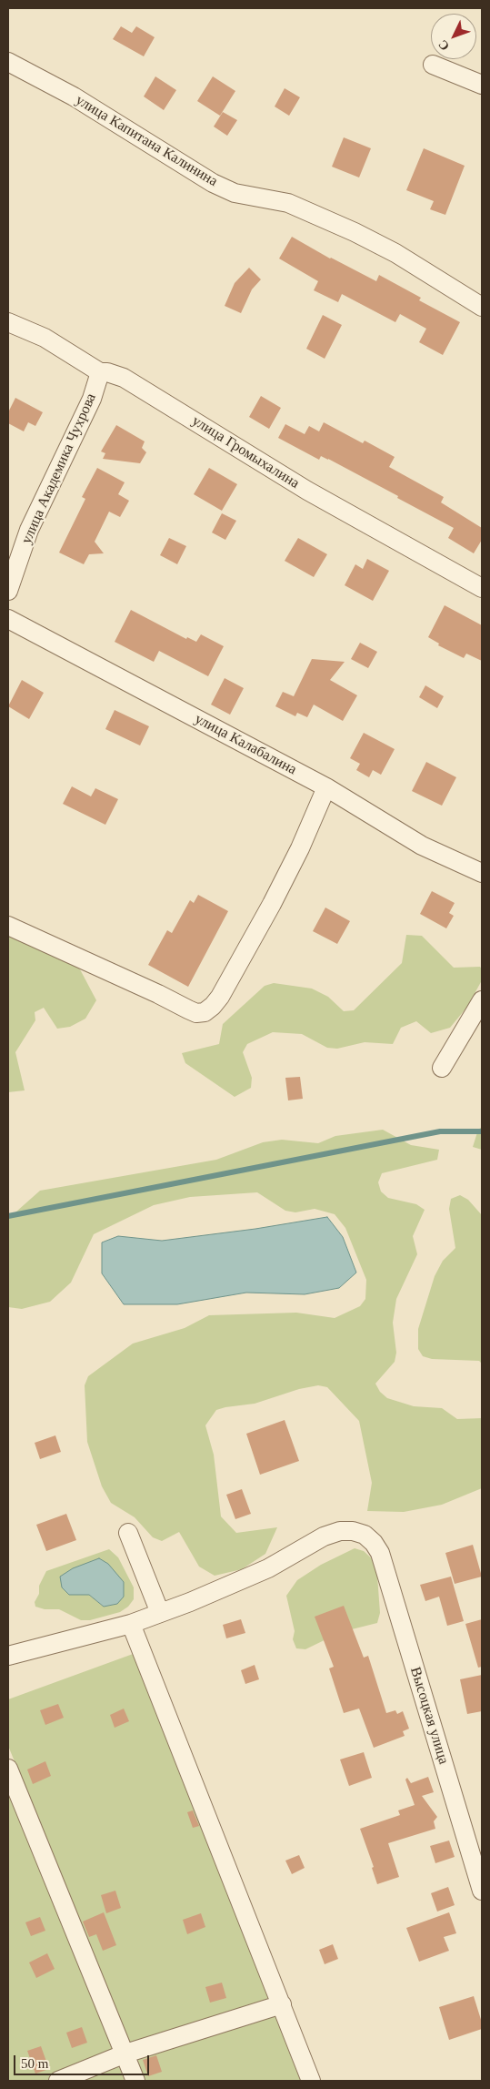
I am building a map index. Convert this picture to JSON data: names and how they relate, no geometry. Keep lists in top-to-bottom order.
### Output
{
  "streets": {
    "street": [
      "улица Капитана Калинина",
      "улица Громыхалина",
      "улица Академика Чухрова",
      "улица Калабалина",
      "Высоцкая улица"
    ]
  },
  "crossings": [
    ["улица Громыхалина", "улица Академика Чухрова"]
  ],
  "scale_bar": "50 m",
  "north": "bottom left"
}
